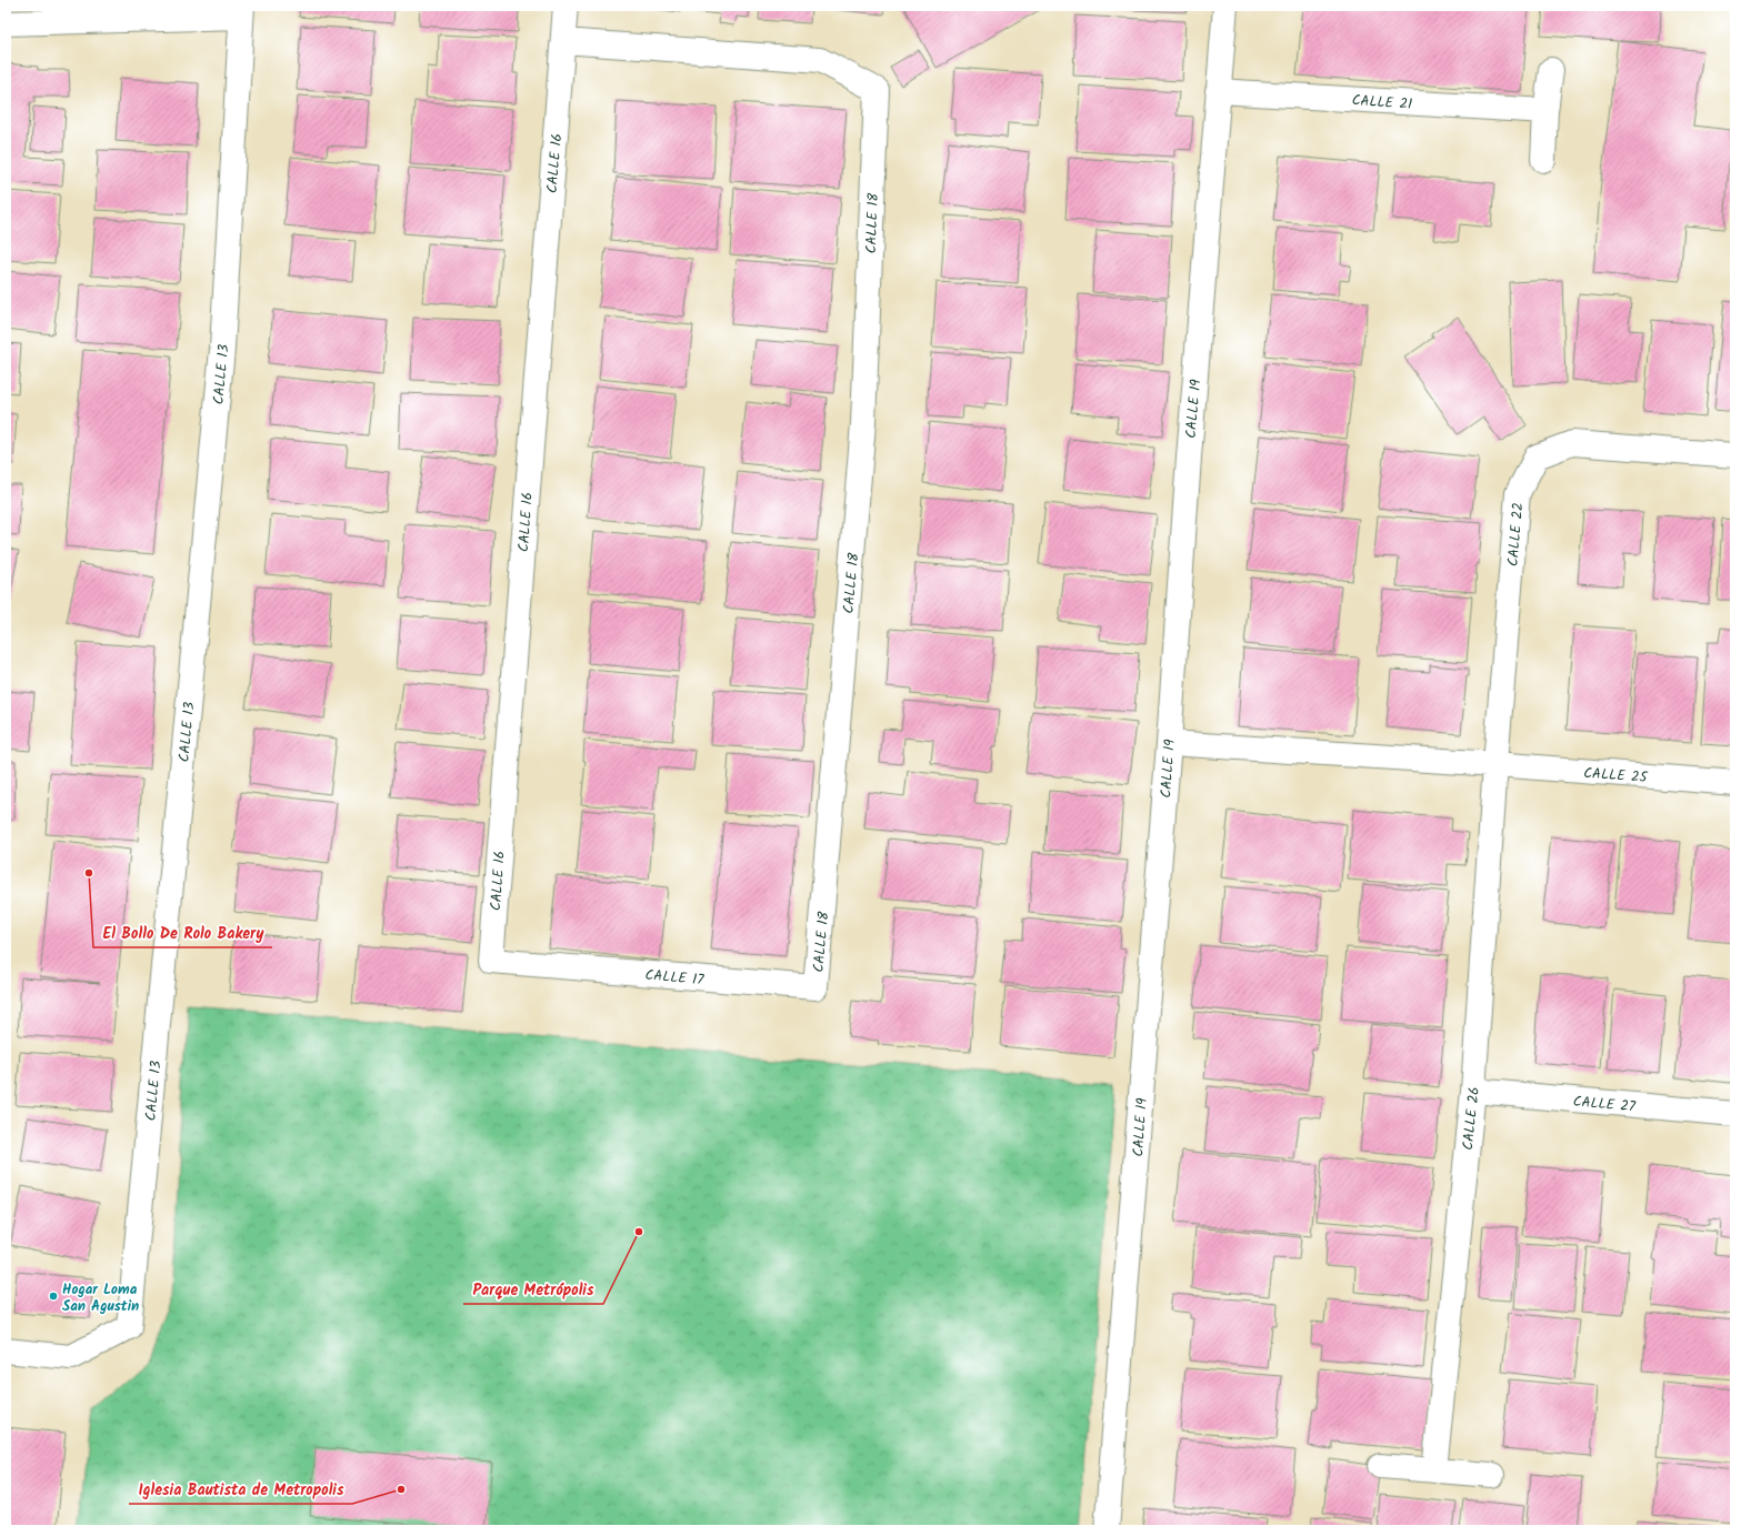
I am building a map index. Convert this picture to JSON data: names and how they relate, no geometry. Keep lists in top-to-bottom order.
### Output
{
  "streets": {
    "street": [
      "CALLE 21",
      "CALLE 16",
      "CALLE 18",
      "CALLE 13",
      "CALLE 19",
      "CALLE 22",
      "CALLE 25",
      "CALLE 17",
      "CALLE 27",
      "CALLE 26"
    ]
  },
  "crossings": [
    ["CALLE 21", "CALLE 19"],
    ["CALLE 16", "CALLE 18"],
    ["CALLE 16", "CALLE 17"],
    ["CALLE 18", "CALLE 17"],
    ["CALLE 19", "CALLE 25"],
    ["CALLE 22", "CALLE 25"],
    ["CALLE 22", "CALLE 26"],
    ["CALLE 25", "CALLE 26"],
    ["CALLE 27", "CALLE 26"]
  ],
  "places": [
    "El Bollo De Rolo Bakery",
    "Parque Metrópolis",
    "Hogar Loma San Agustin",
    "Iglesia Bautista de Metropolis"
  ]
}
